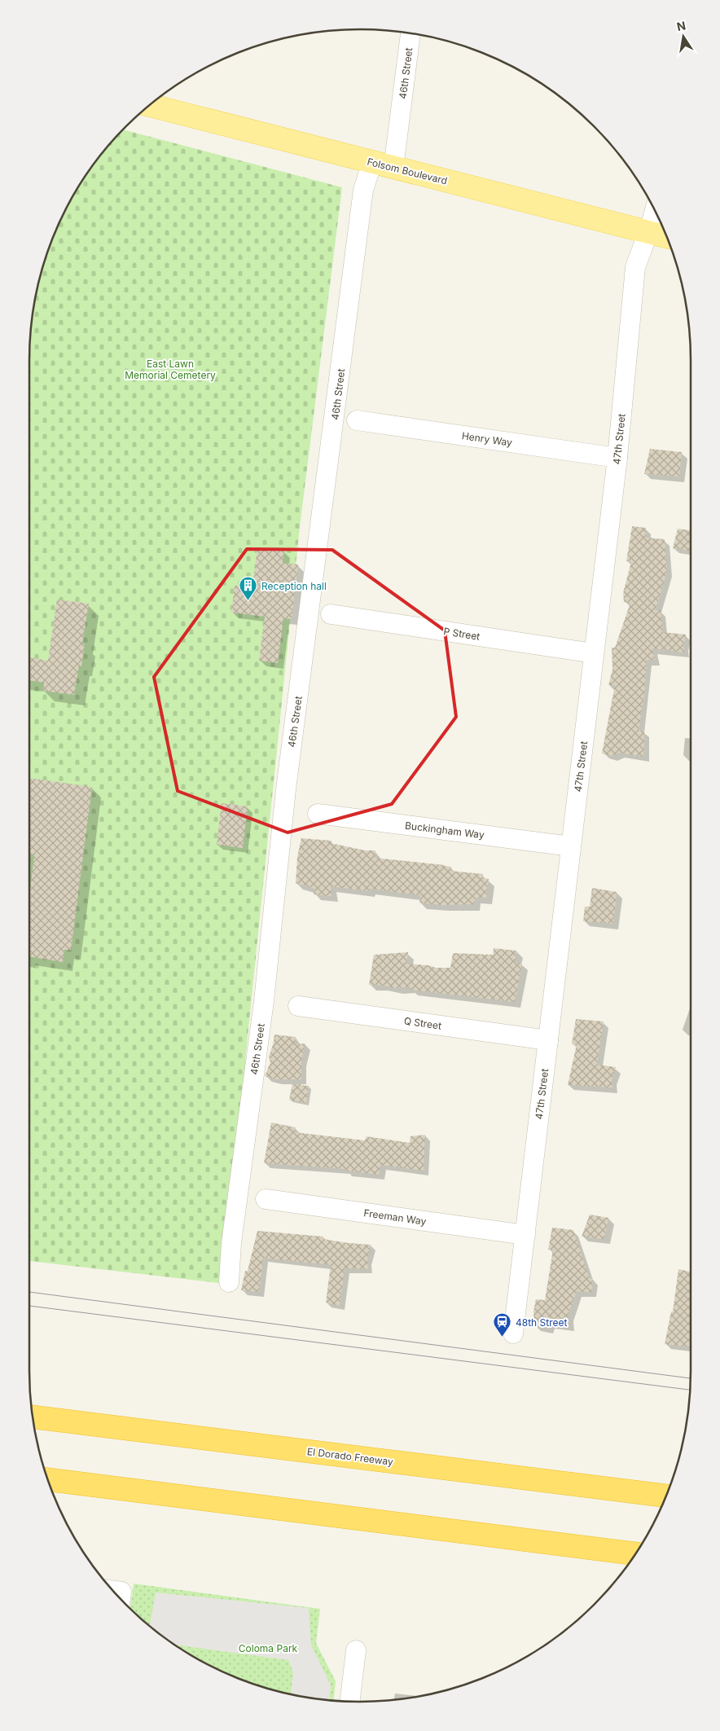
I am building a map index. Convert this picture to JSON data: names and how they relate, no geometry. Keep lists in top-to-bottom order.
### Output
{
  "streets": {
    "highway": ["El Dorado Freeway"],
    "main road": ["Folsom Boulevard"],
    "street": [
      "46th Street",
      "Henry Way",
      "47th Street",
      "P Street",
      "Buckingham Way",
      "Q Street",
      "Freeman Way"
    ]
  },
  "crossings": [
    ["46th Street", "Folsom Boulevard"],
    ["Folsom Boulevard", "47th Street"],
    ["Henry Way", "47th Street"],
    ["47th Street", "P Street"],
    ["47th Street", "Buckingham Way"],
    ["47th Street", "Q Street"],
    ["47th Street", "Freeman Way"]
  ],
  "parks": ["East Lawn Memorial Cemetery", "Coloma Park"],
  "places": {
    "building": ["Reception hall"],
    "station": ["48th Street"]
  },
  "north": "top"
}
